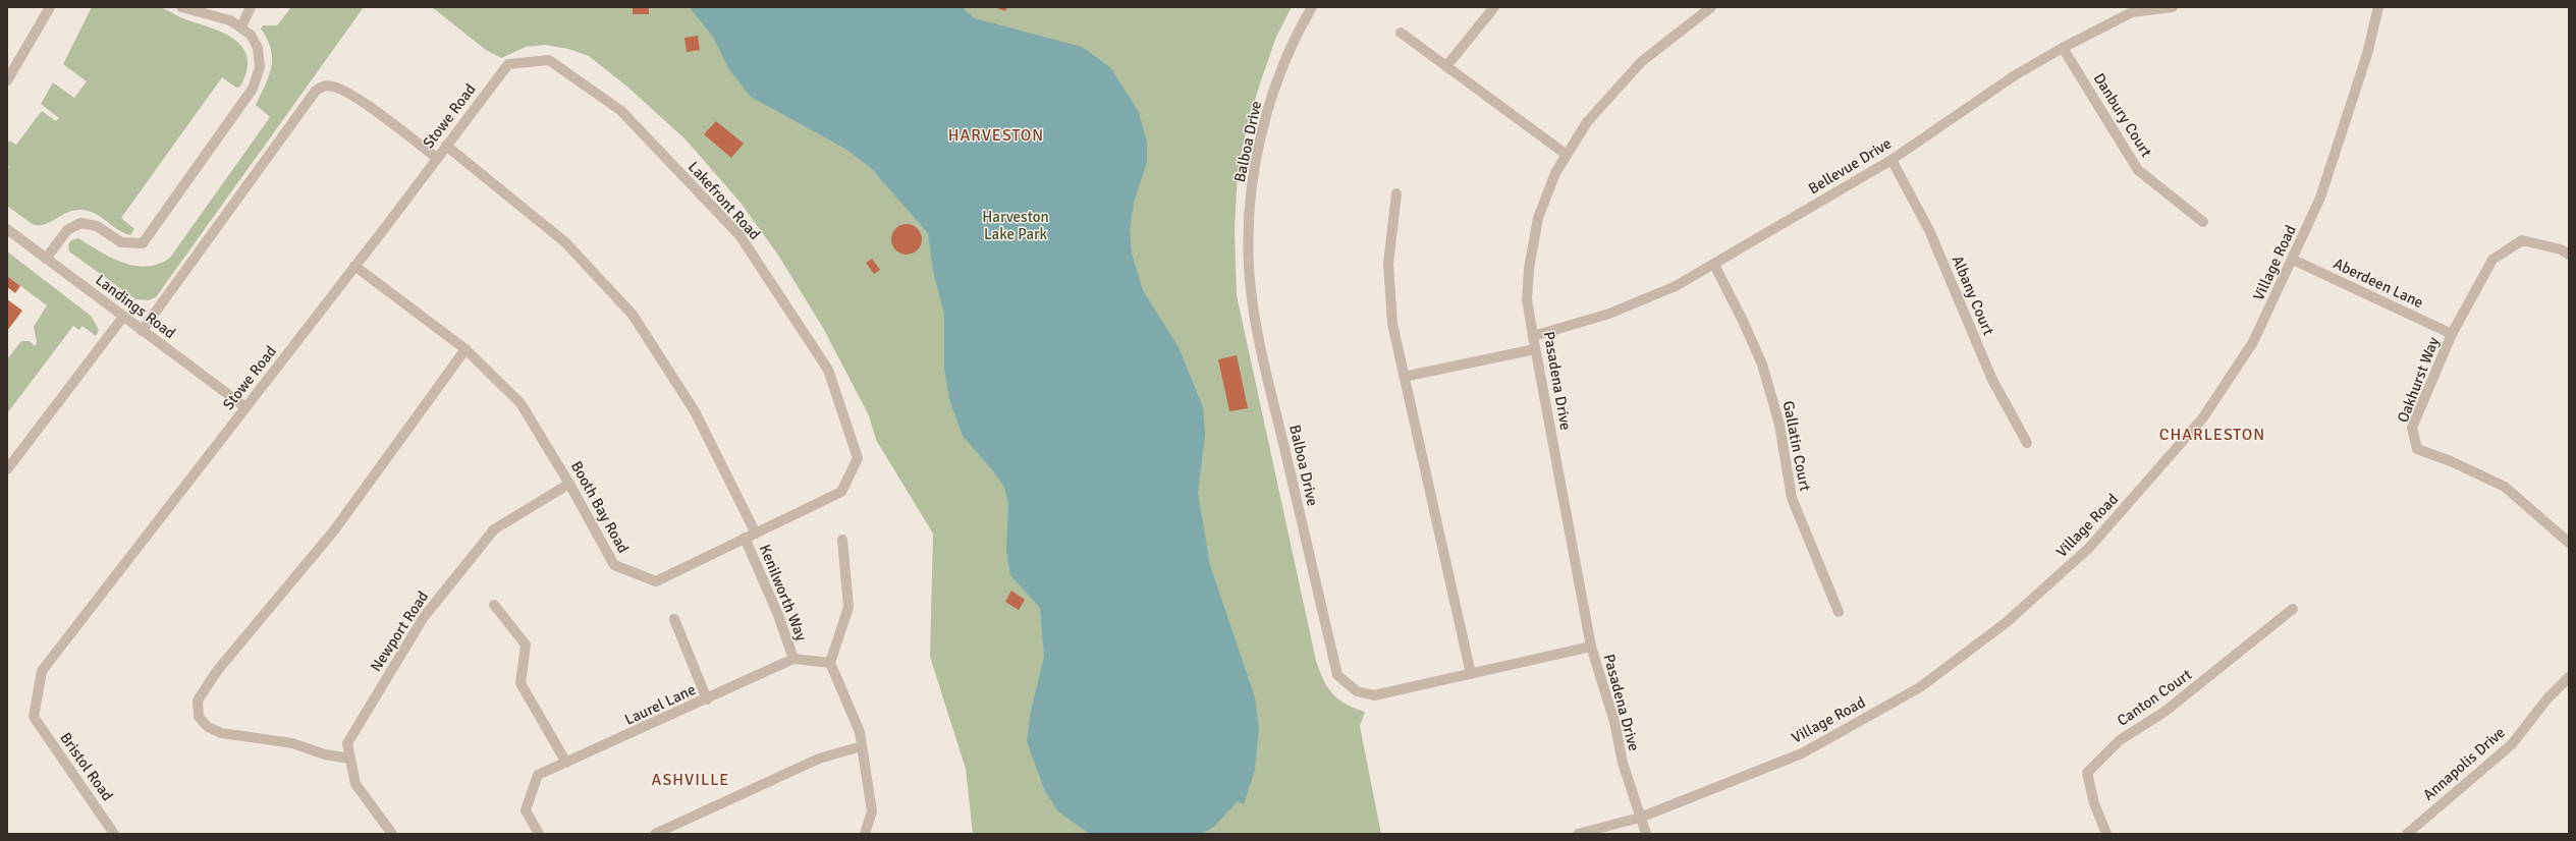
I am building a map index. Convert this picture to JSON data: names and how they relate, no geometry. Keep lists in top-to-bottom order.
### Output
{
  "streets": {
    "street": [
      "Danbury Court",
      "Stowe Road",
      "Balboa Drive",
      "Bellevue Drive",
      "Lakefront Road",
      "Village Road",
      "Aberdeen Lane",
      "Albany Court",
      "Landings Road",
      "Oakhurst Way",
      "Pasadena Drive",
      "Gallatin Court",
      "Booth Bay Road",
      "Kenilworth Way",
      "Newport Road",
      "Canton Court",
      "Laurel Lane",
      "Annapolis Drive",
      "Bristol Road"
    ]
  },
  "crossings": [
    ["Danbury Court", "Bellevue Drive"],
    ["Stowe Road", "Lakefront Road"],
    ["Stowe Road", "Landings Road"],
    ["Stowe Road", "Booth Bay Road"],
    ["Stowe Road", "Bristol Road"],
    ["Balboa Drive", "Pasadena Drive"],
    ["Bellevue Drive", "Albany Court"],
    ["Bellevue Drive", "Pasadena Drive"],
    ["Bellevue Drive", "Gallatin Court"],
    ["Lakefront Road", "Booth Bay Road"],
    ["Village Road", "Aberdeen Lane"],
    ["Village Road", "Pasadena Drive"],
    ["Aberdeen Lane", "Oakhurst Way"],
    ["Booth Bay Road", "Kenilworth Way"],
    ["Booth Bay Road", "Newport Road"],
    ["Kenilworth Way", "Laurel Lane"]
  ],
  "districts": ["HARVESTON", "CHARLESTON", "ASHVILLE"],
  "parks": ["Harveston Lake Park"]
}
